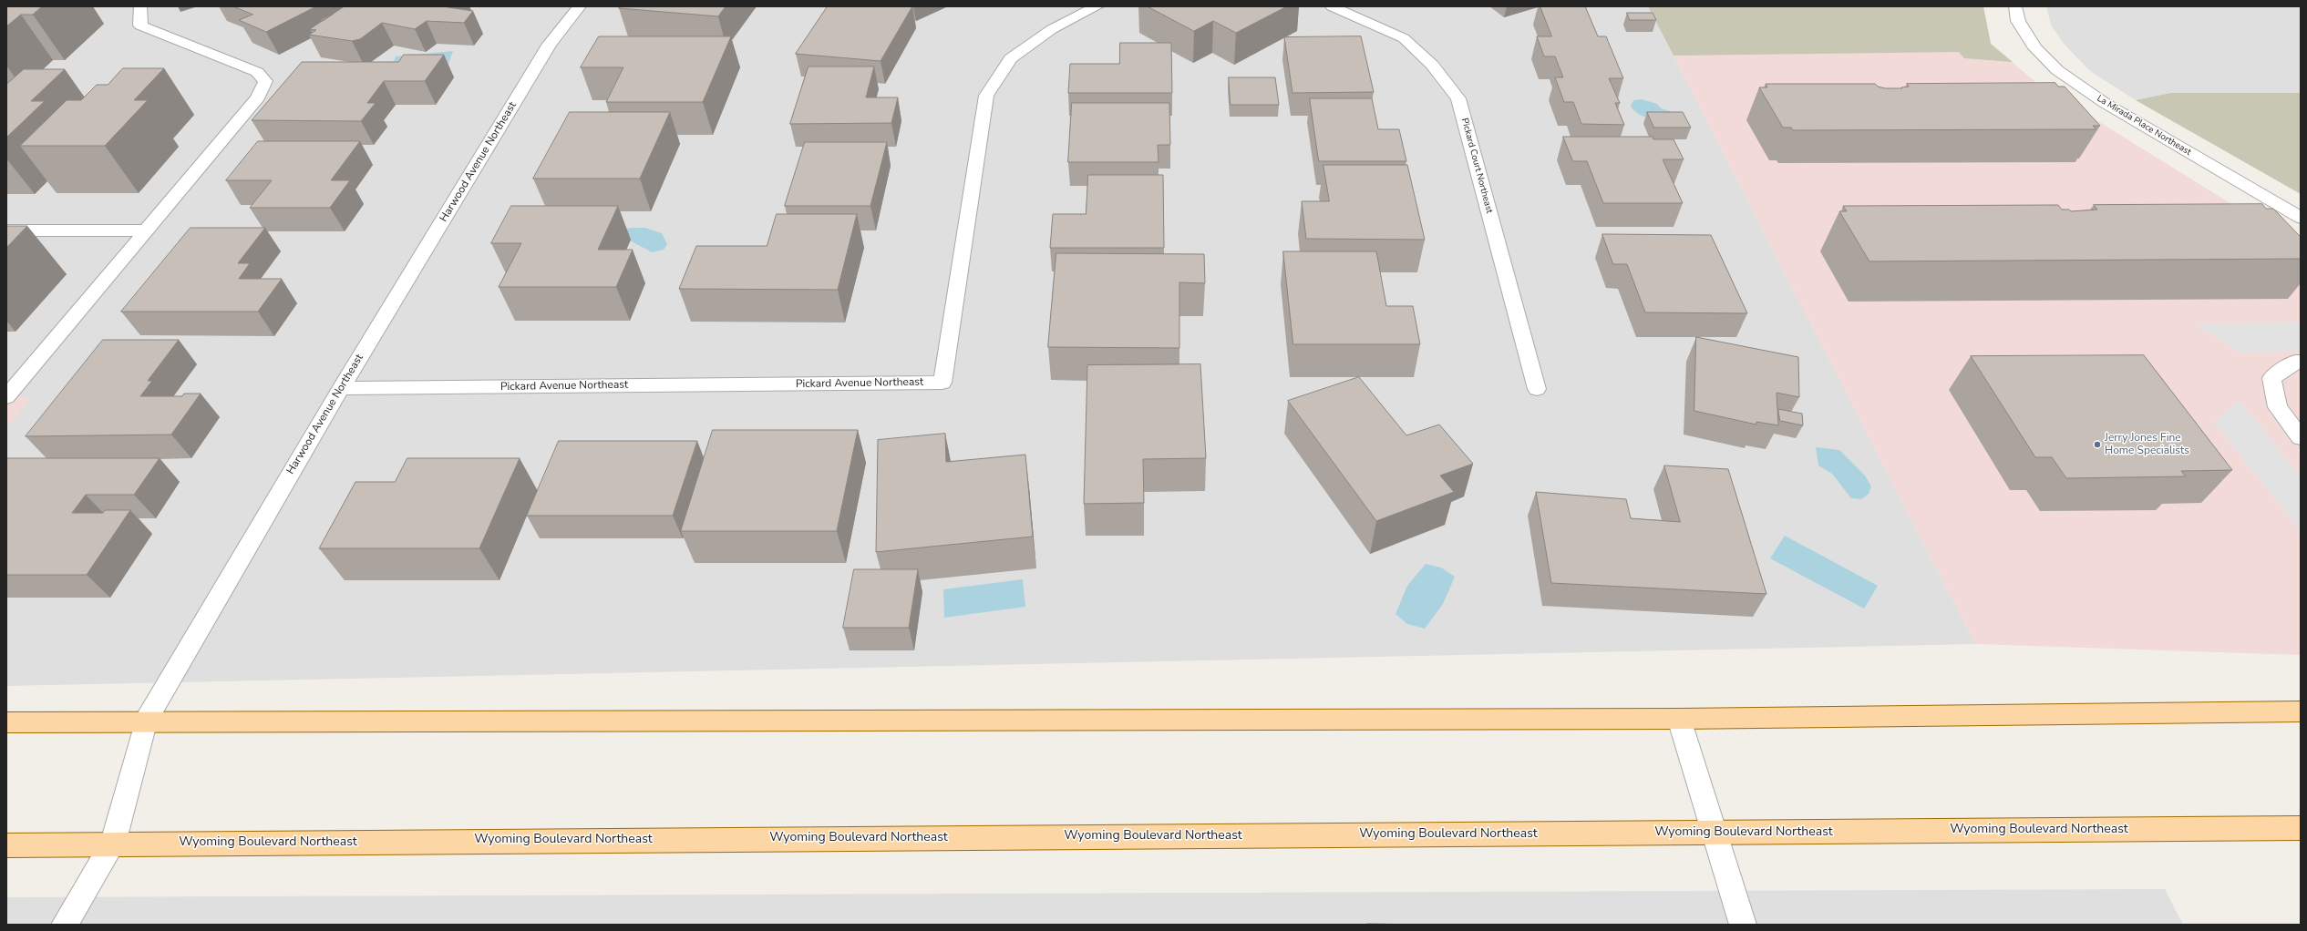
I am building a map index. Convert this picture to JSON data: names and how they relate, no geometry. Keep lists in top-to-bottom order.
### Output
{
  "streets": {
    "main road": ["Wyoming Boulevard Northeast"],
    "street": [
      "La Mirada Place Northeast",
      "Harwood Avenue Northeast",
      "Pickard Court Northeast",
      "Pickard Avenue Northeast"
    ]
  },
  "crossings": [
    ["Harwood Avenue Northeast", "Pickard Avenue Northeast"],
    ["Harwood Avenue Northeast", "Wyoming Boulevard Northeast"]
  ],
  "places": ["Jerry Jones Fine Home Specialists"]
}
